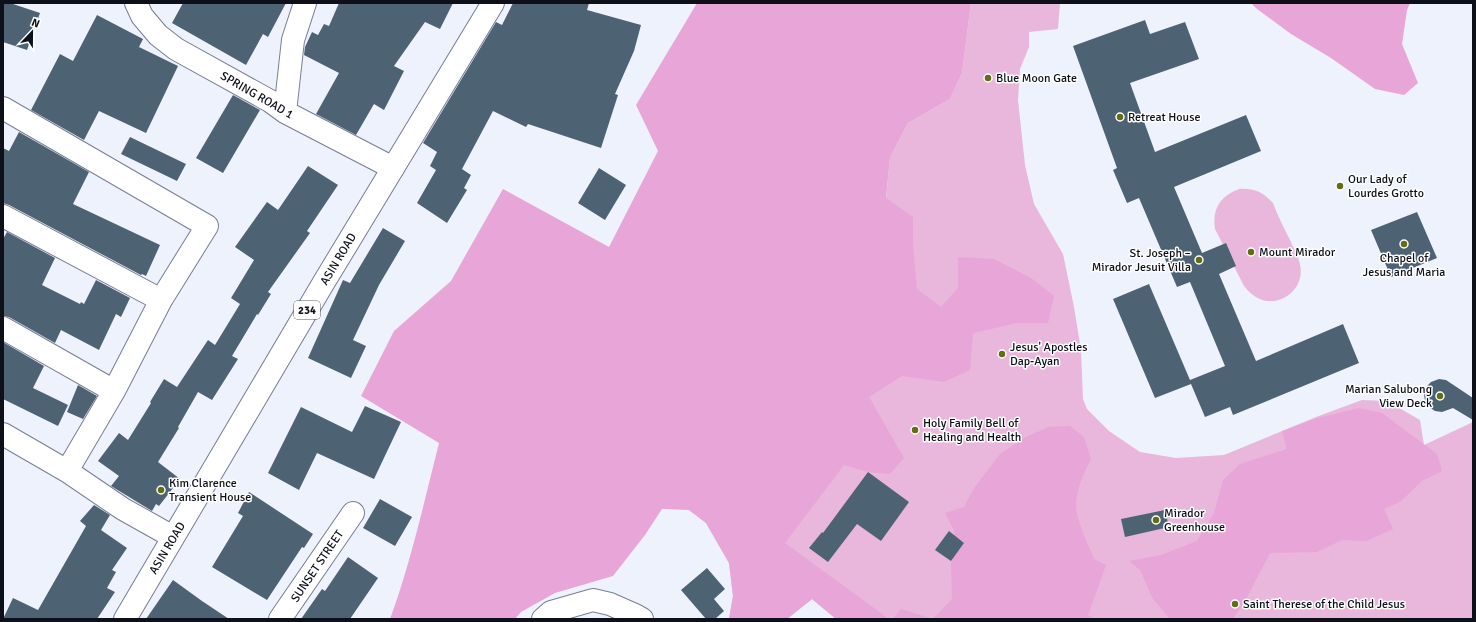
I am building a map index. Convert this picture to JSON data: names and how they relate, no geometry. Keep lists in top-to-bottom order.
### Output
{
  "streets": {
    "street": [
      "SPRING ROAD 1",
      "ASIN ROAD",
      "234",
      "SUNSET STREET"
    ]
  },
  "crossings": [
    ["SPRING ROAD 1", "ASIN ROAD"]
  ],
  "places": [
    "Blue Moon Gate",
    "Retreat House",
    "Our Lady of Lourdes Grotto",
    "Chapel of Jesus and Maria",
    "Mount Mirador",
    "St. Joseph – Mirador Jesuit Villa",
    "Jesus' Apostles Dap-Ayan",
    "Marian Salubong View Deck",
    "Holy Family Bell of Healing and Health",
    "Kim Clarence Transient House",
    "Mirador Greenhouse",
    "Saint Therese of the Child Jesus"
  ],
  "north": "top"
}
